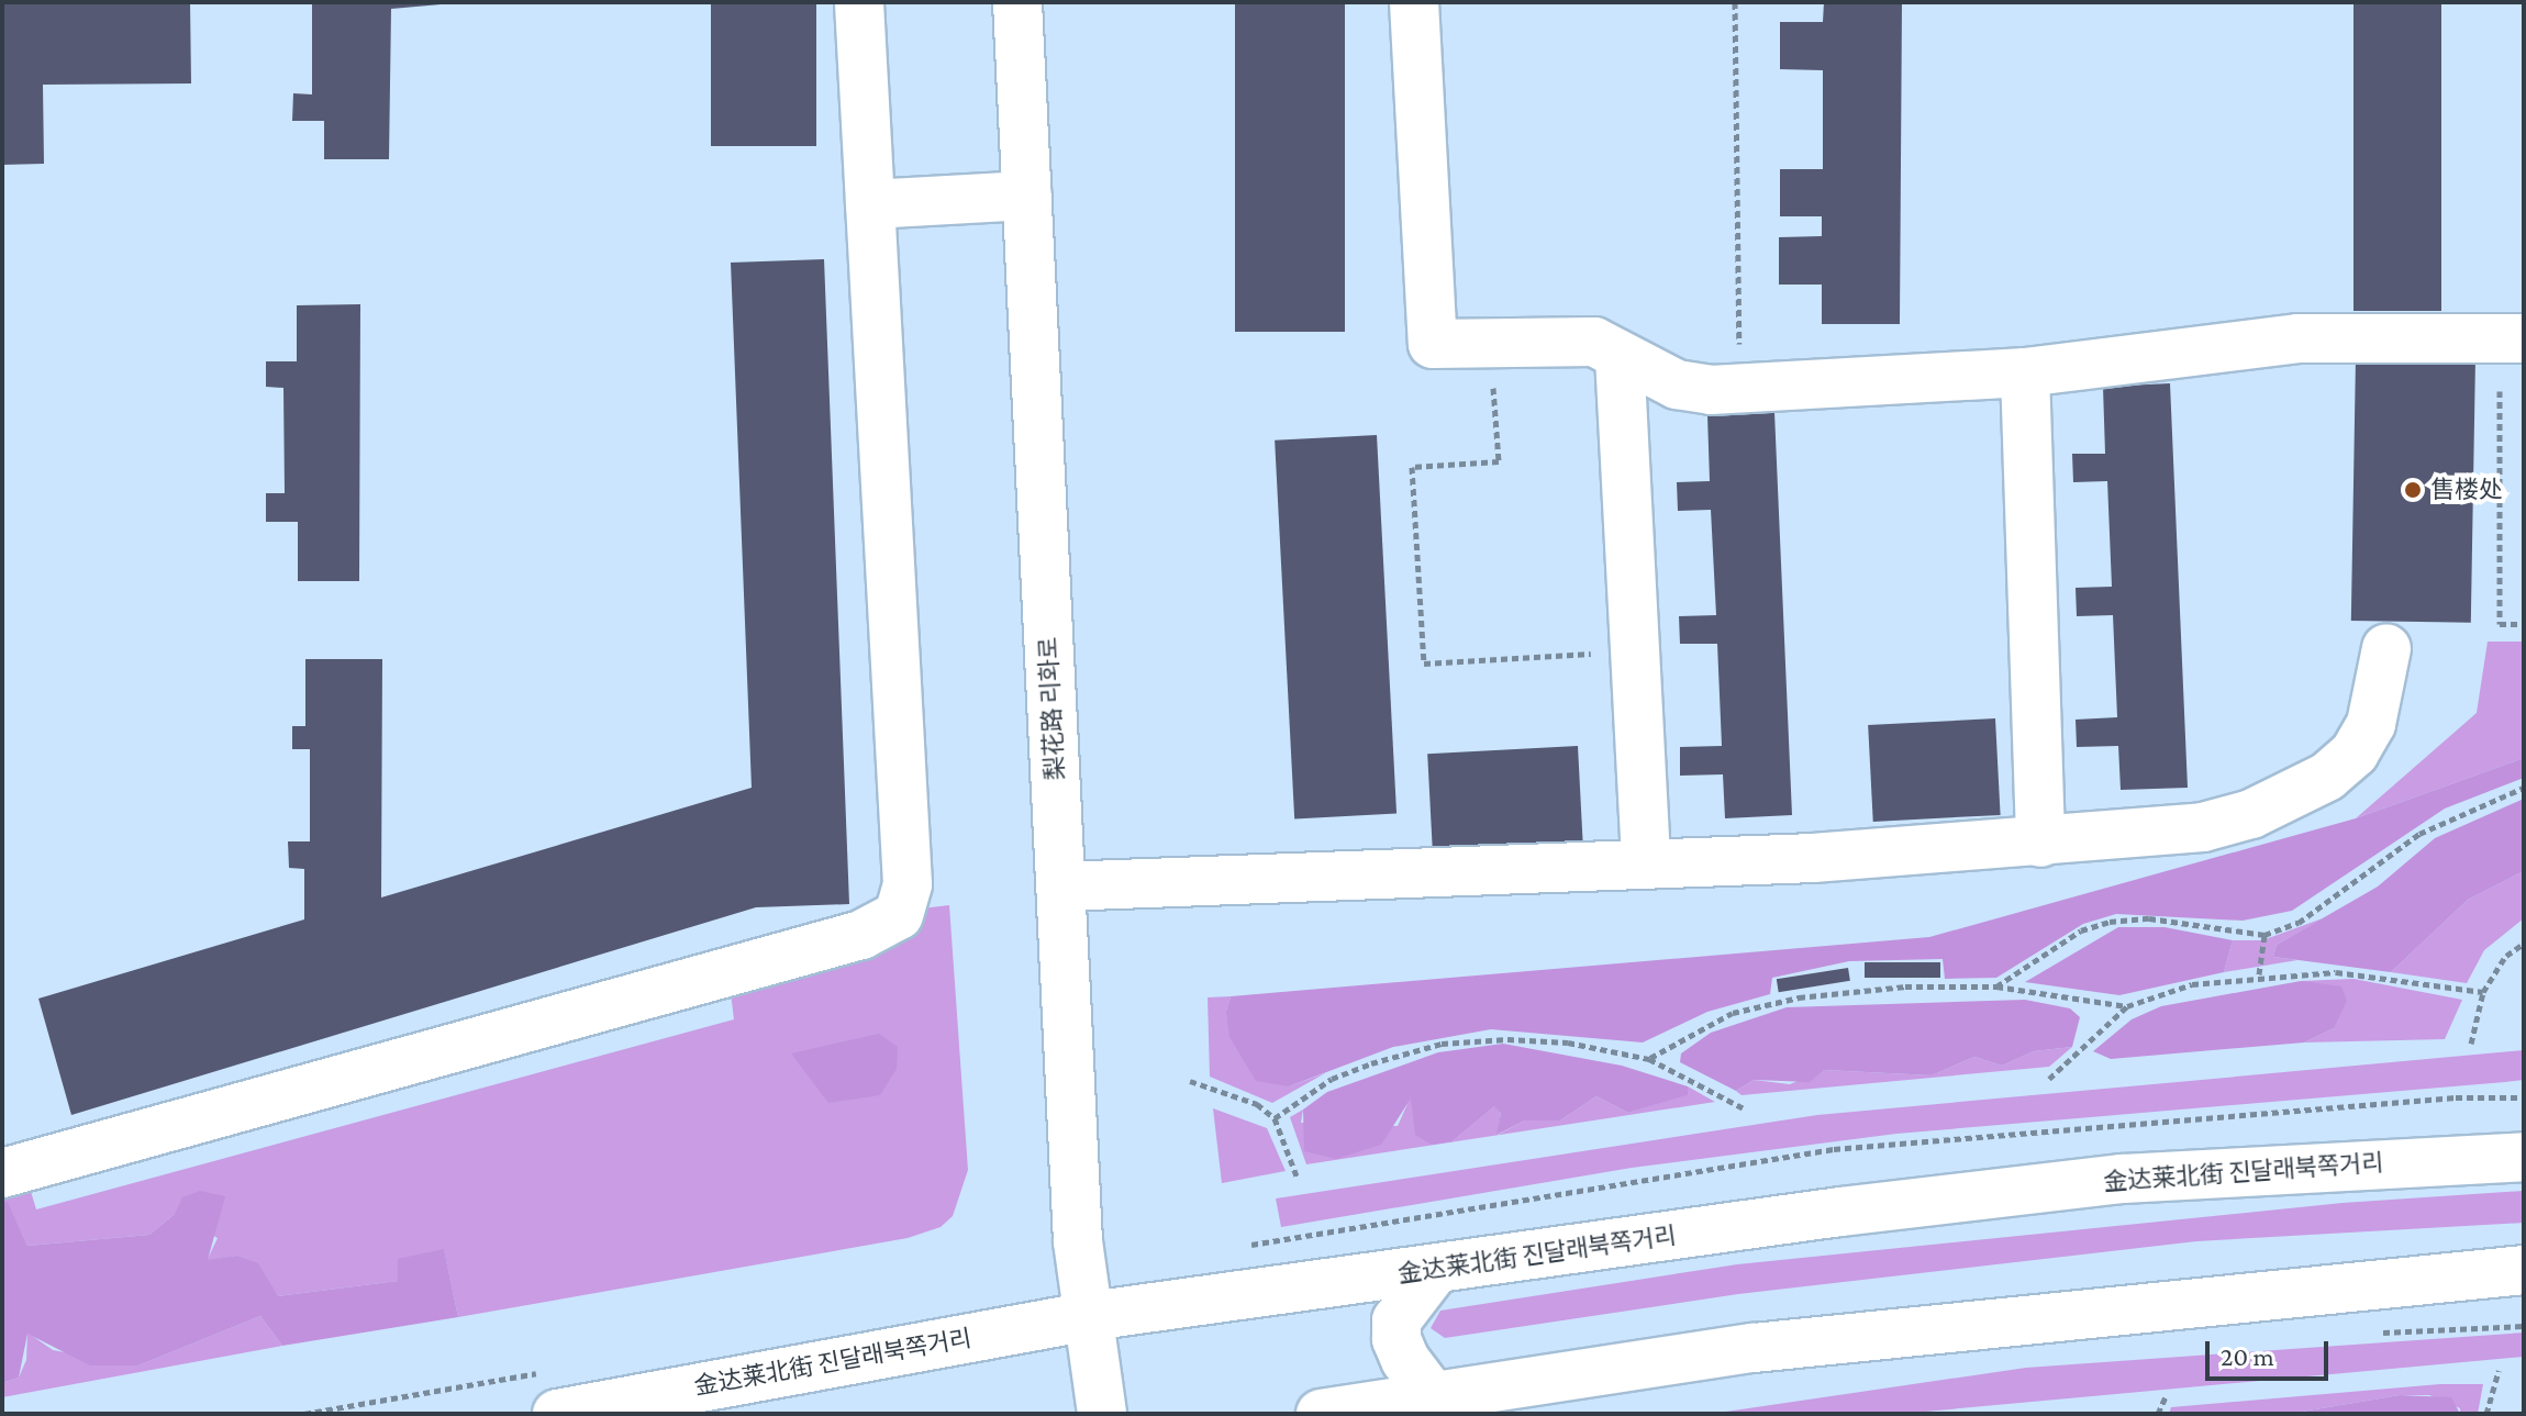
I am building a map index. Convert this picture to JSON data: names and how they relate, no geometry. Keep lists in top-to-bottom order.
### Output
{
  "streets": {
    "main road": ["梨花路 리화로", "金达莱北街 진달래북쪽거리"]
  },
  "crossings": [
    ["梨花路 리화로", "金达莱北街 진달래북쪽거리"]
  ],
  "places": ["售楼处"],
  "scale_bar": "20 m"
}
